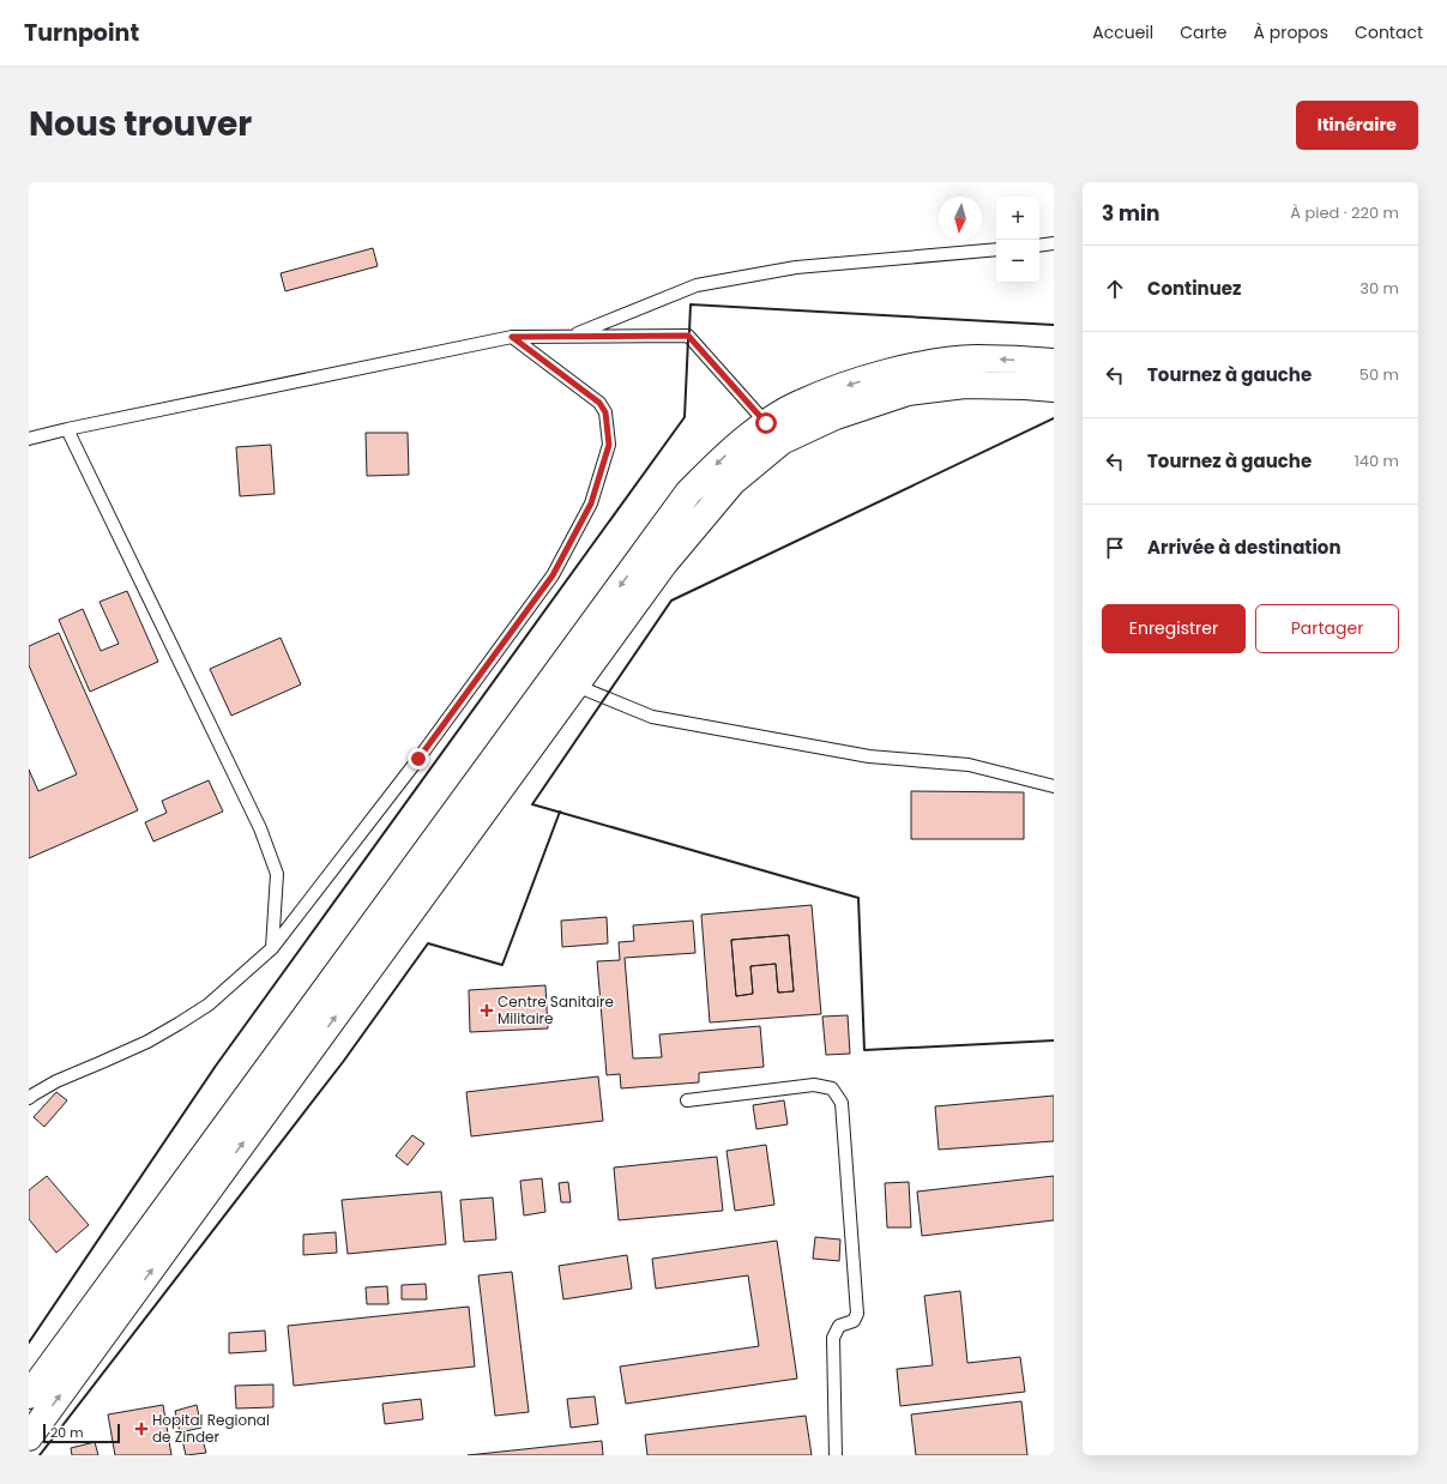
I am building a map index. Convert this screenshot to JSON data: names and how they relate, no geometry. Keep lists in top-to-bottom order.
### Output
{
  "places": {
    "health": ["Centre Sanitaire Militaire", "Hopital Regional de Zinder"]
  },
  "scale_bar": "20 m",
  "north": "bottom",
  "page": {
    "header": "Turnpoint",
    "nav": [
      "Accueil",
      "Carte",
      "À propos",
      "Contact"
    ],
    "title": "Nous trouver",
    "buttons": [
      "Itinéraire",
      ["Enregistrer", "Partager"]
    ],
    "heading": ["3 min", "À pied · 220 m"],
    "map_buttons": ["+", "−"],
    "list": [
      ["Continuez", "30 m"],
      ["Tournez à gauche", "50 m"],
      ["Tournez à gauche", "140 m"],
      "Arrivée à destination"
    ],
    "scale": "20 m"
  }
}
